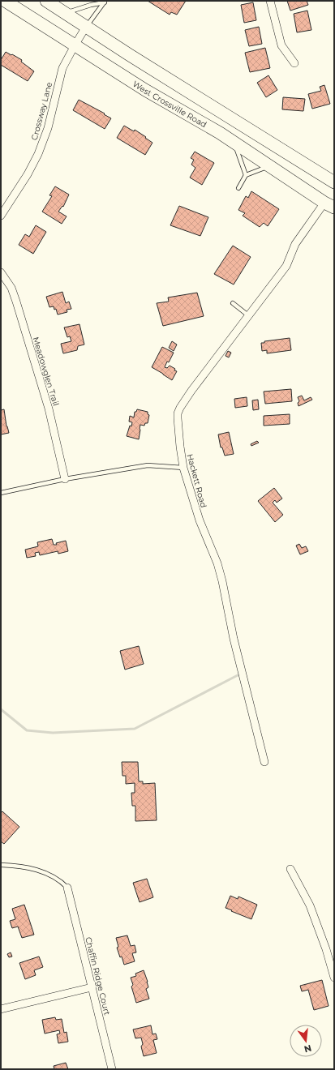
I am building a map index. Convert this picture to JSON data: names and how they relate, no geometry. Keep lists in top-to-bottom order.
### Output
{
  "streets": {
    "main road": ["West Crossville Road"],
    "street": [
      "Crossway Lane",
      "Meadowglen Trail",
      "Hackett Road",
      "Chaffin Ridge Court"
    ]
  },
  "crossings": [
    ["West Crossville Road", "Crossway Lane"],
    ["West Crossville Road", "Hackett Road"]
  ],
  "north": "bottom"
}
